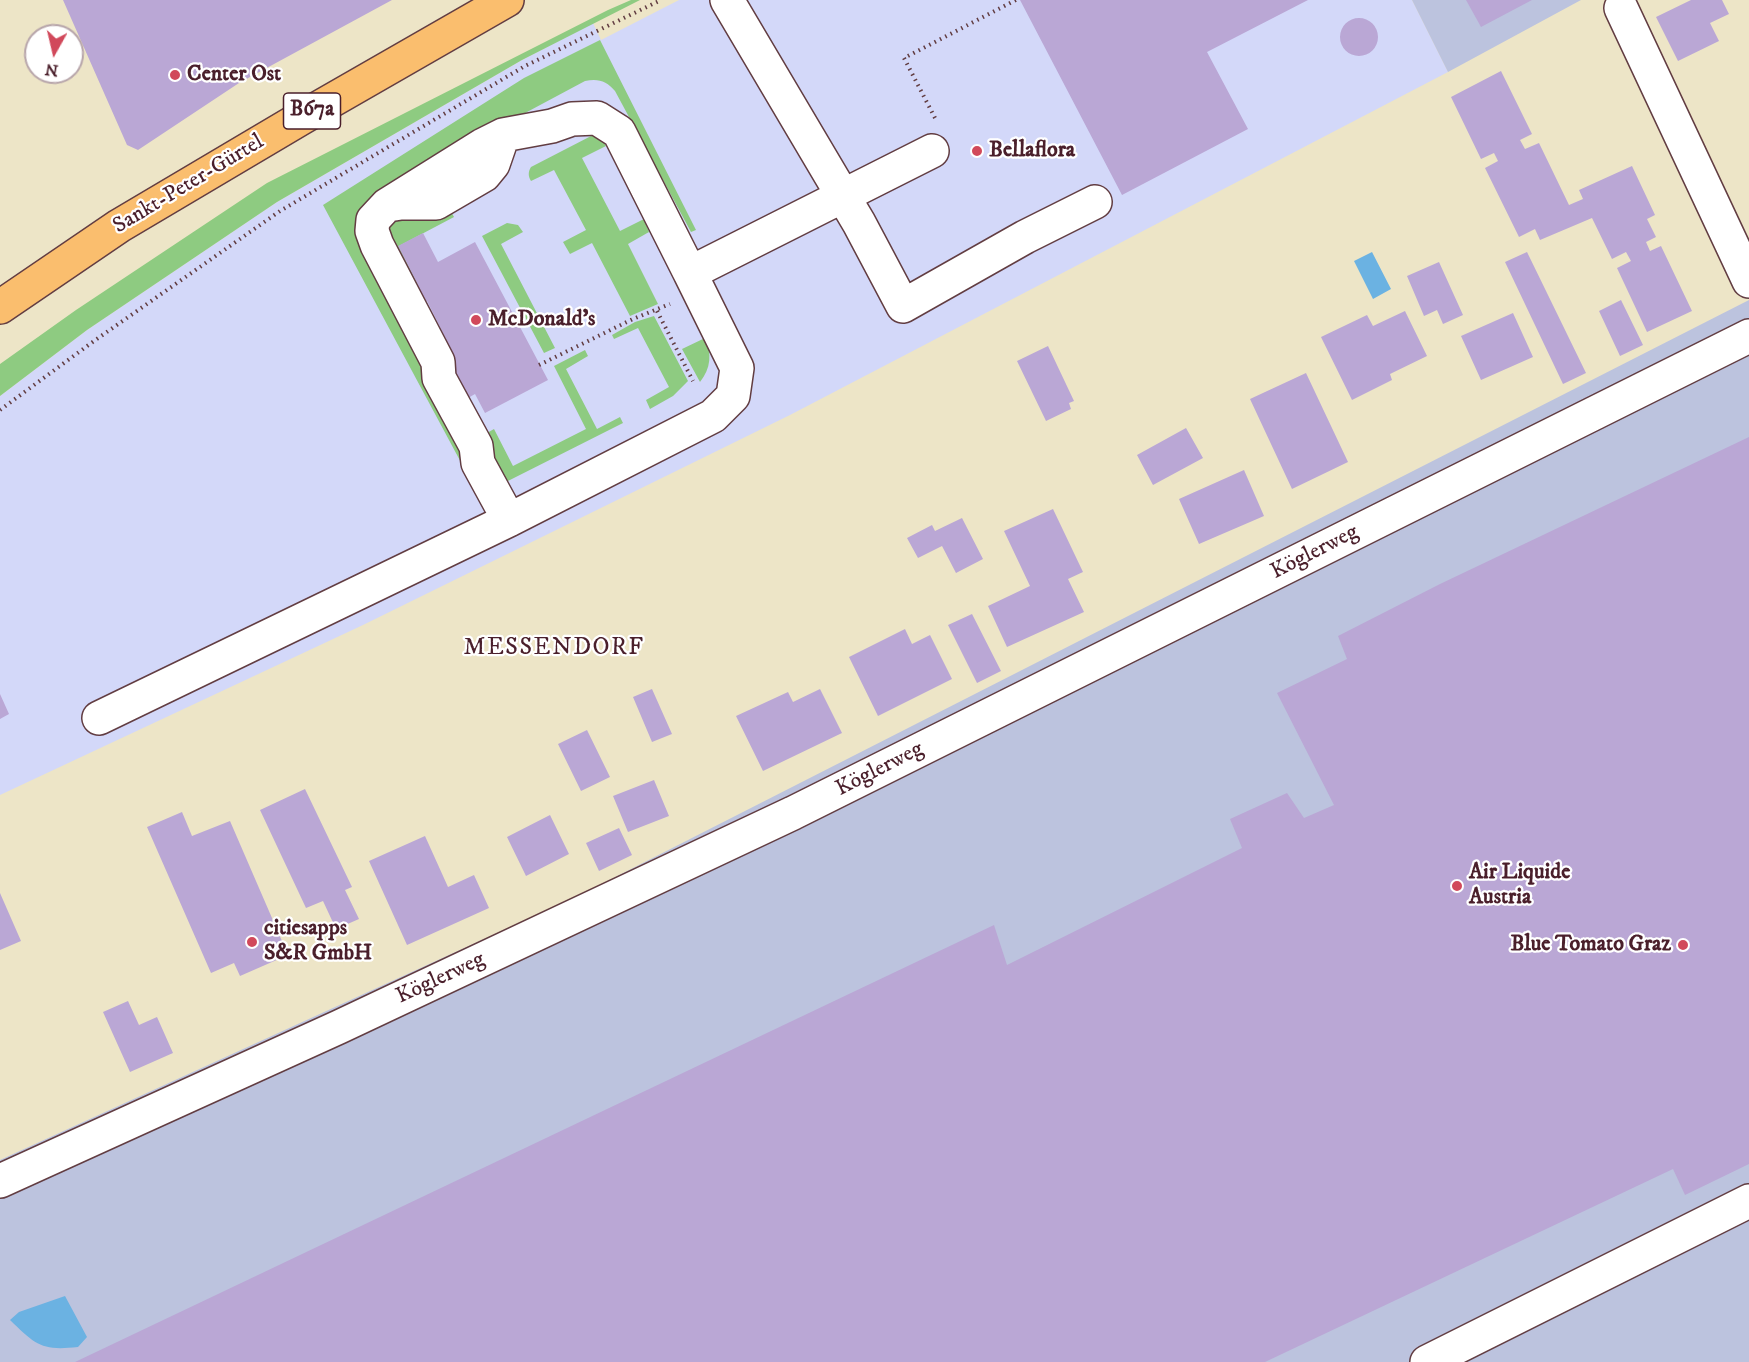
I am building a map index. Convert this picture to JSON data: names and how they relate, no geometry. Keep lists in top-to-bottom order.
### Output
{
  "streets": {
    "main road": ["B67a", "Sankt-Peter-Gürtel"],
    "street": ["Köglerweg"]
  },
  "districts": ["MESSENDORF"],
  "places": [
    "Center Ost",
    "Bellaflora",
    "McDonald's",
    "Air Liquide Austria",
    "citiesapps S&R GmbH",
    "Blue Tomato Graz"
  ],
  "north": "bottom"
}
